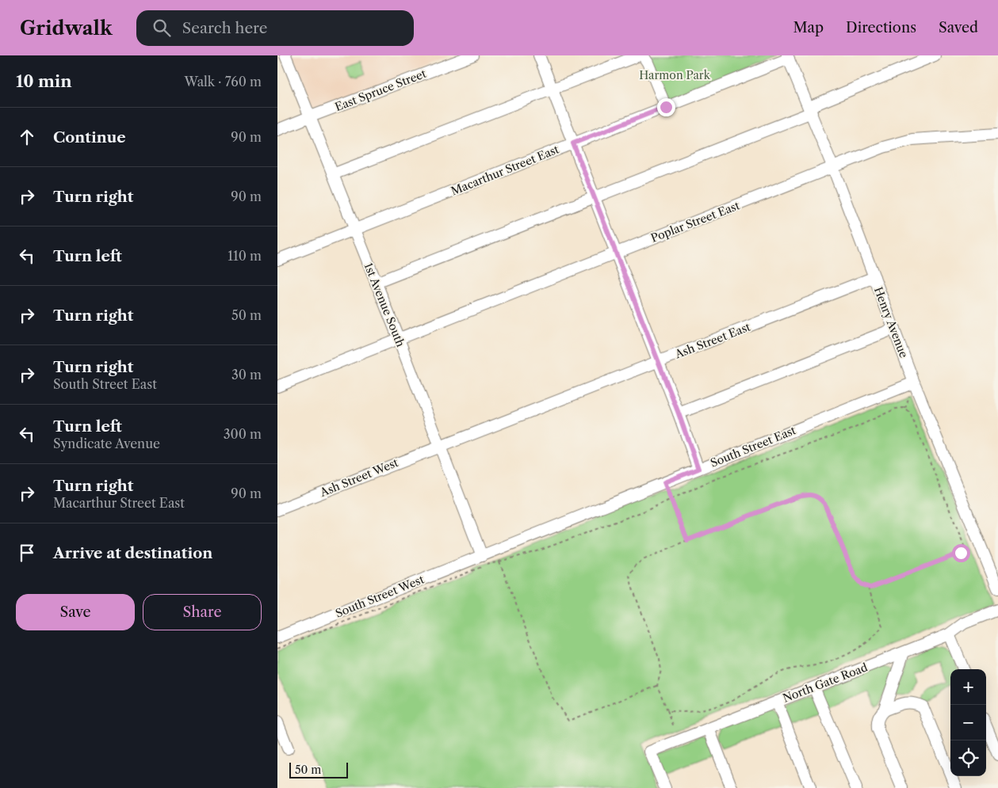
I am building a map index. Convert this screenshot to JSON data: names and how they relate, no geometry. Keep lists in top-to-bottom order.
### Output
{
  "streets": {
    "street": [
      "East Spruce Street",
      "Macarthur Street East",
      "Poplar Street East",
      "1st Avenue South",
      "Henry Avenue",
      "Ash Street East",
      "South Street East",
      "Ash Street West",
      "South Street West",
      "North Gate Road"
    ]
  },
  "crossings": [
    ["East Spruce Street", "1st Avenue South"],
    ["Macarthur Street East", "1st Avenue South"],
    ["Macarthur Street East", "Henry Avenue"],
    ["Poplar Street East", "1st Avenue South"],
    ["Poplar Street East", "Henry Avenue"],
    ["1st Avenue South", "Ash Street East"],
    ["1st Avenue South", "South Street East"],
    ["1st Avenue South", "Ash Street West"],
    ["1st Avenue South", "South Street West"],
    ["Henry Avenue", "Ash Street East"],
    ["Henry Avenue", "South Street East"],
    ["Ash Street East", "Ash Street West"],
    ["South Street East", "South Street West"]
  ],
  "parks": ["Harmon Park"],
  "scale_bar": "50 m",
  "page": {
    "header": "Gridwalk",
    "search": "Search here",
    "nav": ["Map", "Directions", "Saved"],
    "heading": ["10 min", "Walk · 760 m"],
    "list": [
      ["Continue", "90 m"],
      ["Turn right", "90 m"],
      ["Turn left", "110 m"],
      ["Turn right", "50 m"],
      ["Turn right", "South Street East", "30 m"],
      ["Turn left", "Syndicate Avenue", "300 m"],
      ["Turn right", "Macarthur Street East", "90 m"],
      "Arrive at destination"
    ],
    "buttons": ["Save", "Share"],
    "map_buttons": ["+", "−"],
    "scale": "50 m"
  }
}
